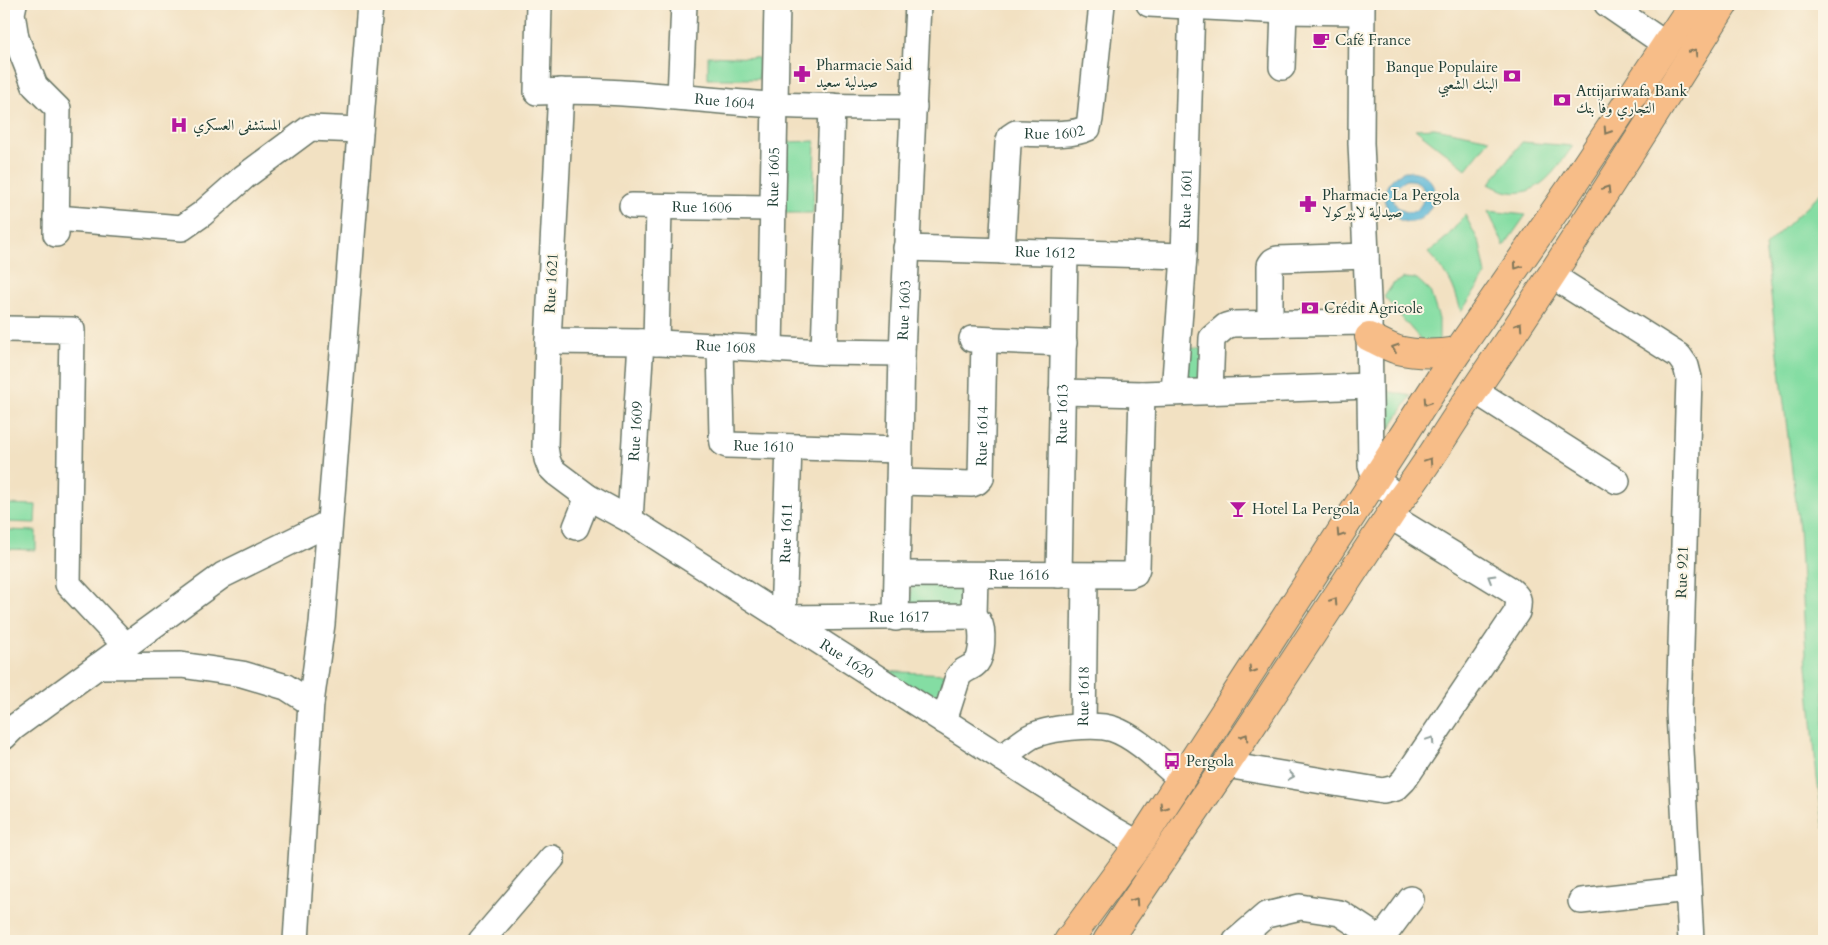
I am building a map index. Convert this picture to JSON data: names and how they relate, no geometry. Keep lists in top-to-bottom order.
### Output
{
  "streets": {
    "street": [
      "Rue 1604",
      "Rue 1602",
      "Rue 1605",
      "Rue 1601",
      "Rue 1606",
      "Rue 1612",
      "Rue 1621",
      "Rue 1603",
      "Rue 1608",
      "Rue 1613",
      "Rue 1609",
      "Rue 1614",
      "Rue 1610",
      "Rue 1611",
      "Rue 921",
      "Rue 1616",
      "Rue 1617",
      "Rue 1620",
      "Rue 1618"
    ]
  },
  "crossings": [
    ["Rue 1604", "Rue 1605"],
    ["Rue 1604", "Rue 1621"],
    ["Rue 1604", "Rue 1603"],
    ["Rue 1602", "Rue 1612"],
    ["Rue 1605", "Rue 1606"],
    ["Rue 1605", "Rue 1608"],
    ["Rue 1601", "Rue 1612"],
    ["Rue 1606", "Rue 1609"],
    ["Rue 1612", "Rue 1603"],
    ["Rue 1612", "Rue 1613"],
    ["Rue 1621", "Rue 1608"],
    ["Rue 1621", "Rue 1620"],
    ["Rue 1603", "Rue 1608"],
    ["Rue 1603", "Rue 1614"],
    ["Rue 1603", "Rue 1610"],
    ["Rue 1603", "Rue 1616"],
    ["Rue 1603", "Rue 1617"],
    ["Rue 1608", "Rue 1609"],
    ["Rue 1608", "Rue 1610"],
    ["Rue 1613", "Rue 1614"],
    ["Rue 1613", "Rue 1616"],
    ["Rue 1609", "Rue 1620"],
    ["Rue 1610", "Rue 1611"],
    ["Rue 1611", "Rue 1617"],
    ["Rue 1611", "Rue 1620"],
    ["Rue 1616", "Rue 1618"],
    ["Rue 1617", "Rue 1620"],
    ["Rue 1620", "Rue 1618"]
  ],
  "places": {
    "cafe": ["Café France"],
    "pharmacy": ["Pharmacie Said صيدلية سعيد", "Pharmacie La Pergola صيدلية لابيركولا"],
    "bank": ["Banque Populaire البنك الشعبي", "Attijariwafa Bank التجاري وفا بنك", "Crédit Agricole"],
    "hospital": ["المستشفى العسكري"],
    "bar": ["Hotel La Pergola"],
    "bus stop": ["Pergola"]
  }
}
